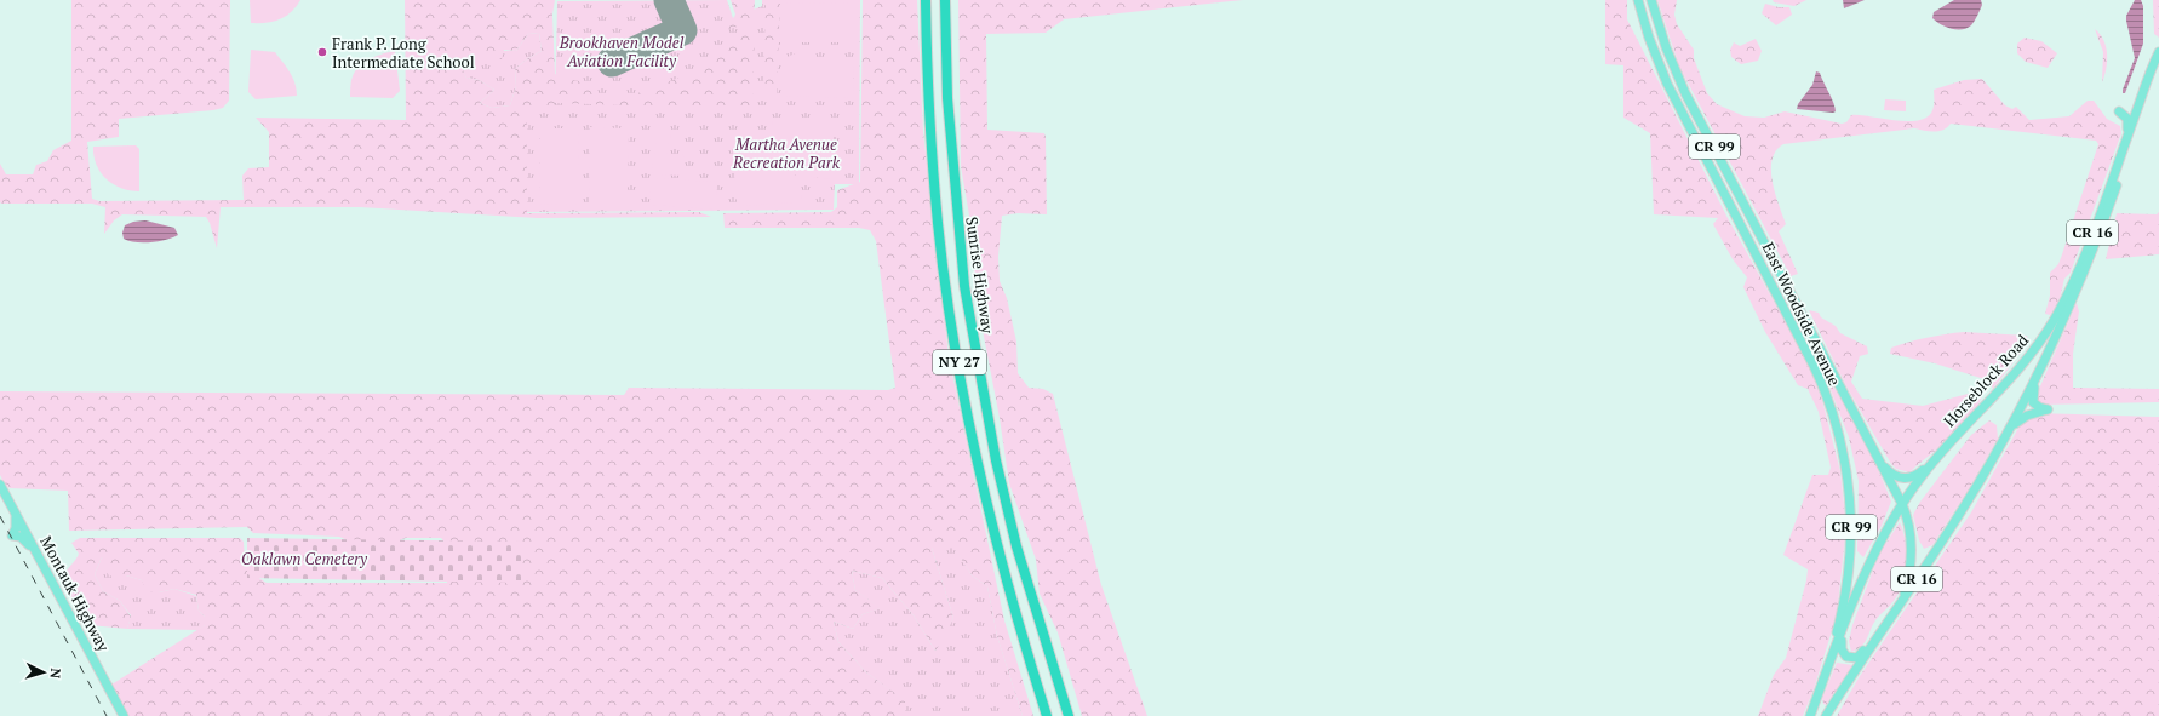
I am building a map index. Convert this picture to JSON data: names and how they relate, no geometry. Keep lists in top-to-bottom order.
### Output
{
  "streets": {
    "highway": ["Sunrise Highway", "NY 27"],
    "main road": [
      "CR 99",
      "CR 16",
      "East Woodside Avenue",
      "Horseblock Road",
      "Montauk Highway"
    ]
  },
  "crossings": [
    ["East Woodside Avenue", "Horseblock Road"]
  ],
  "parks": ["Brookhaven Model Aviation Facility", "Martha Avenue Recreation Park", "Oaklawn Cemetery"],
  "places": ["Frank P. Long Intermediate School"],
  "north": "right"
}
